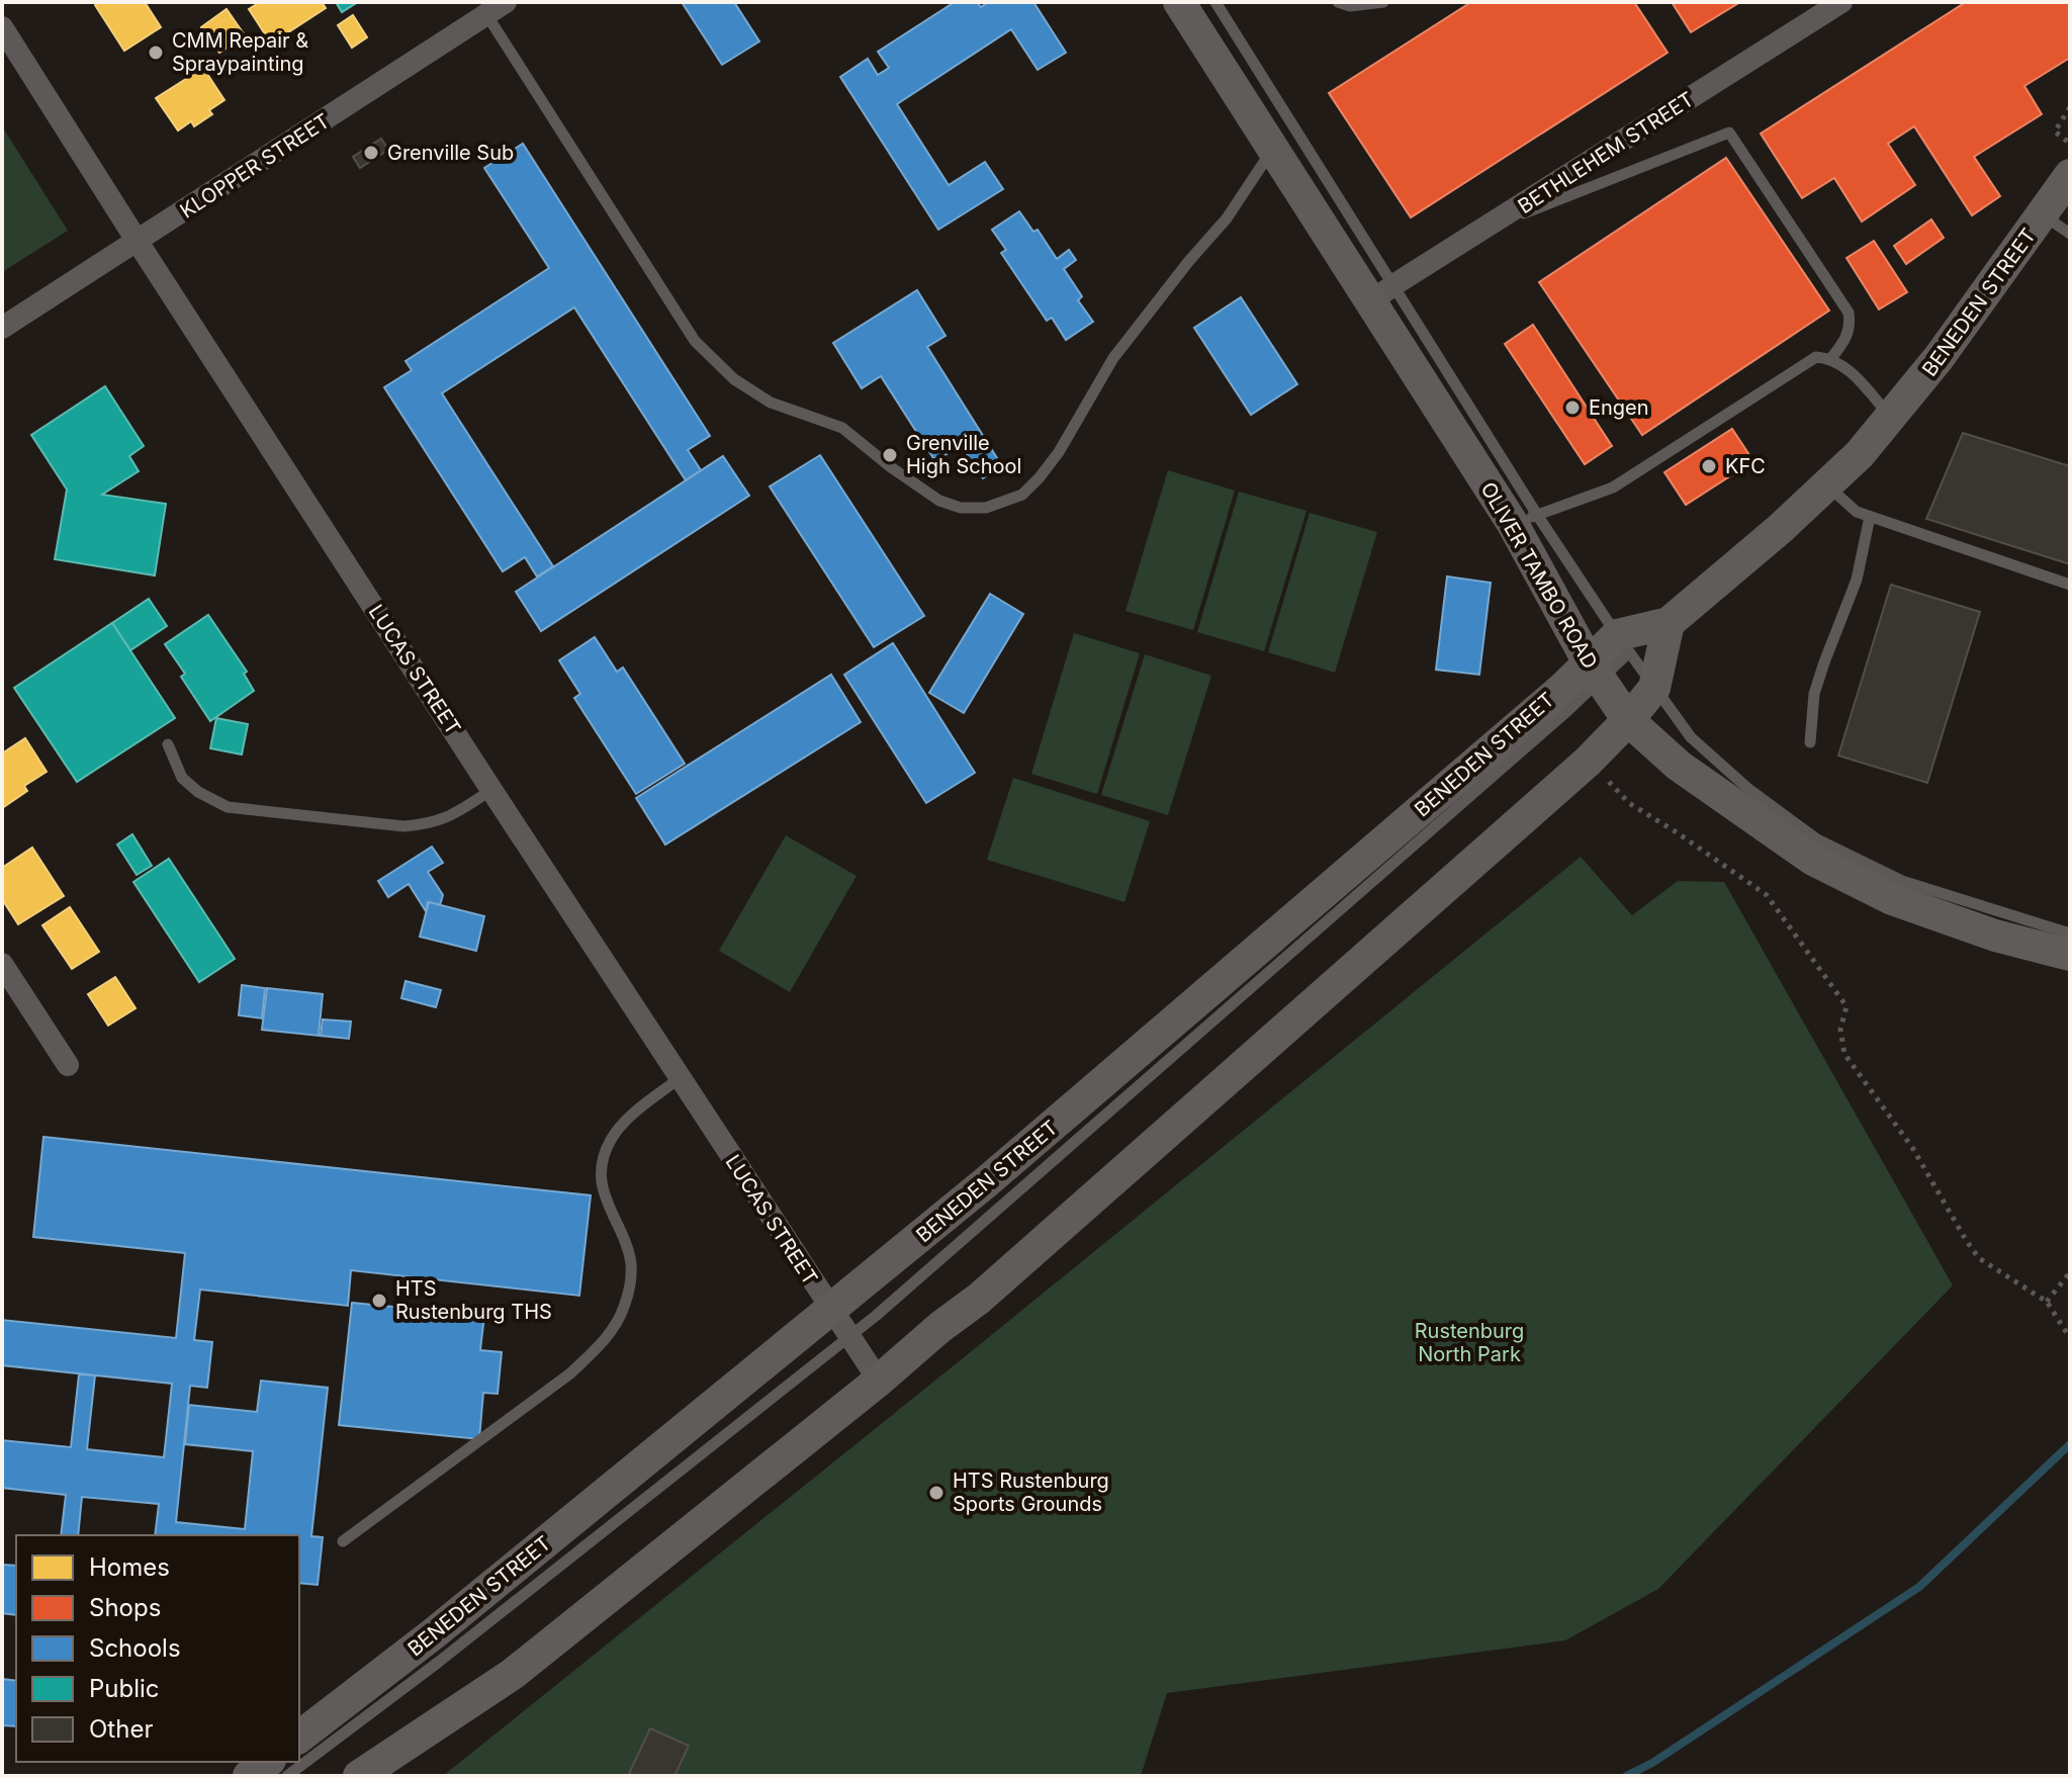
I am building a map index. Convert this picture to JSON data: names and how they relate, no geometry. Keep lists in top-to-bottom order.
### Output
{
  "streets": {
    "main road": ["BENEDEN STREET", "OLIVER TAMBO ROAD"],
    "street": ["BETHLEHEM STREET", "KLOPPER STREET", "LUCAS STREET"]
  },
  "crossings": [
    ["BETHLEHEM STREET", "OLIVER TAMBO ROAD"],
    ["KLOPPER STREET", "LUCAS STREET"],
    ["BENEDEN STREET", "OLIVER TAMBO ROAD"],
    ["BENEDEN STREET", "LUCAS STREET"]
  ],
  "parks": ["Rustenburg North Park"],
  "places": [
    "CMM Repair & Spraypainting",
    "Grenville Sub",
    "Engen",
    "Grenville High School",
    "KFC",
    "HTS Rustenburg THS",
    "HTS Rustenburg Sports Grounds"
  ],
  "legend": [
    "Homes",
    "Shops",
    "Schools",
    "Public",
    "Other"
  ]
}
